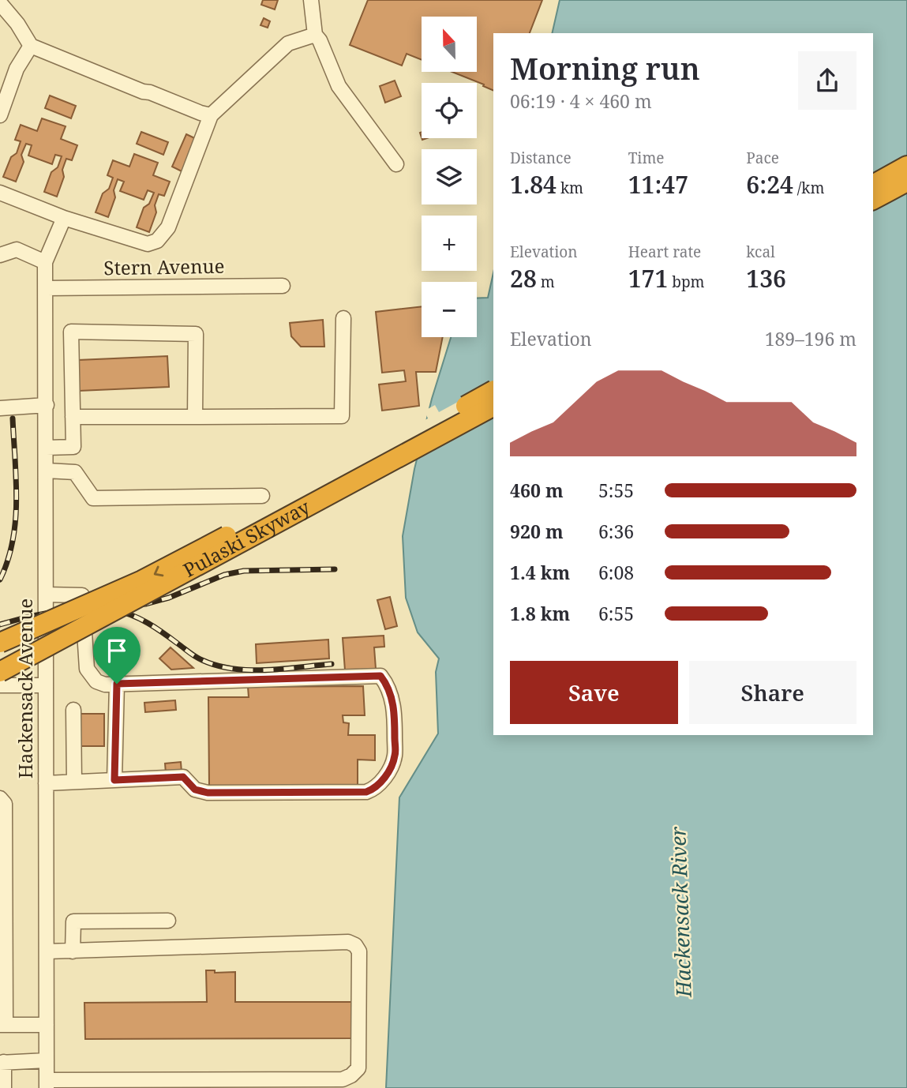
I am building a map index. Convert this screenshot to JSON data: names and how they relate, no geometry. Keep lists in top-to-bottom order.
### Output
{
  "streets": {
    "highway": ["Pulaski Skyway"],
    "street": ["Stern Avenue", "Hackensack Avenue"]
  },
  "crossings": [
    ["Stern Avenue", "Hackensack Avenue"]
  ],
  "water": ["Hackensack River"],
  "north": "top",
  "page": {
    "map_buttons": ["+", "−"],
    "heading": ["Morning run", "06:19 · 4 × 460 m"],
    "stats": [
      ["Distance", "1.84 km"],
      ["Time", "11:47"],
      ["Pace", "6:24 /km"],
      ["Elevation", "28 m"],
      ["Heart rate", "171 bpm"],
      ["kcal", "136"]
    ],
    "chart": ["Elevation", "189–196 m"],
    "list": [
      {
        "name": "460 m",
        "note": "5:55"
      },
      {
        "name": "920 m",
        "note": "6:36"
      },
      {
        "name": "1.4 km",
        "note": "6:08"
      },
      {
        "name": "1.8 km",
        "note": "6:55"
      }
    ],
    "buttons": ["Save", "Share"]
  }
}
